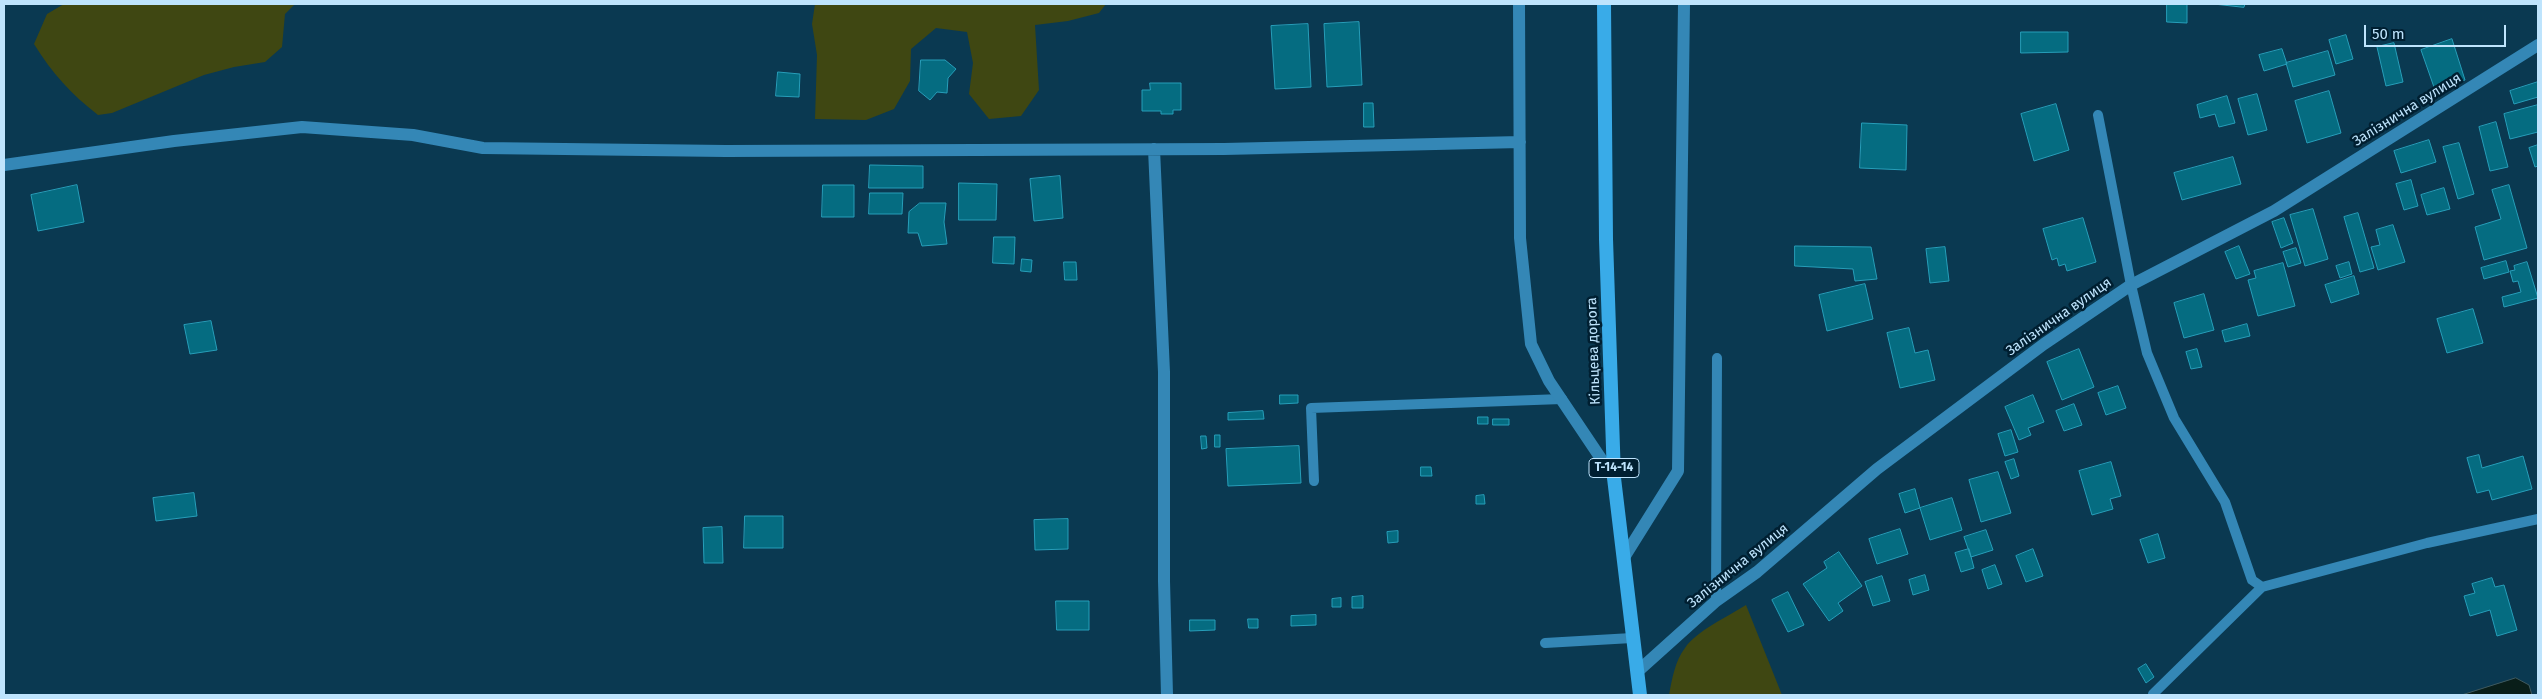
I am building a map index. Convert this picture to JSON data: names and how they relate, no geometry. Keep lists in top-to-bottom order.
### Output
{
  "streets": {
    "highway": ["Кільцева дорога", "Т-14-14"],
    "street": ["Залізнична вулиця"]
  },
  "crossings": [
    ["Залізнична вулиця", "Кільцева дорога"]
  ],
  "scale_bar": "50 m"
}
